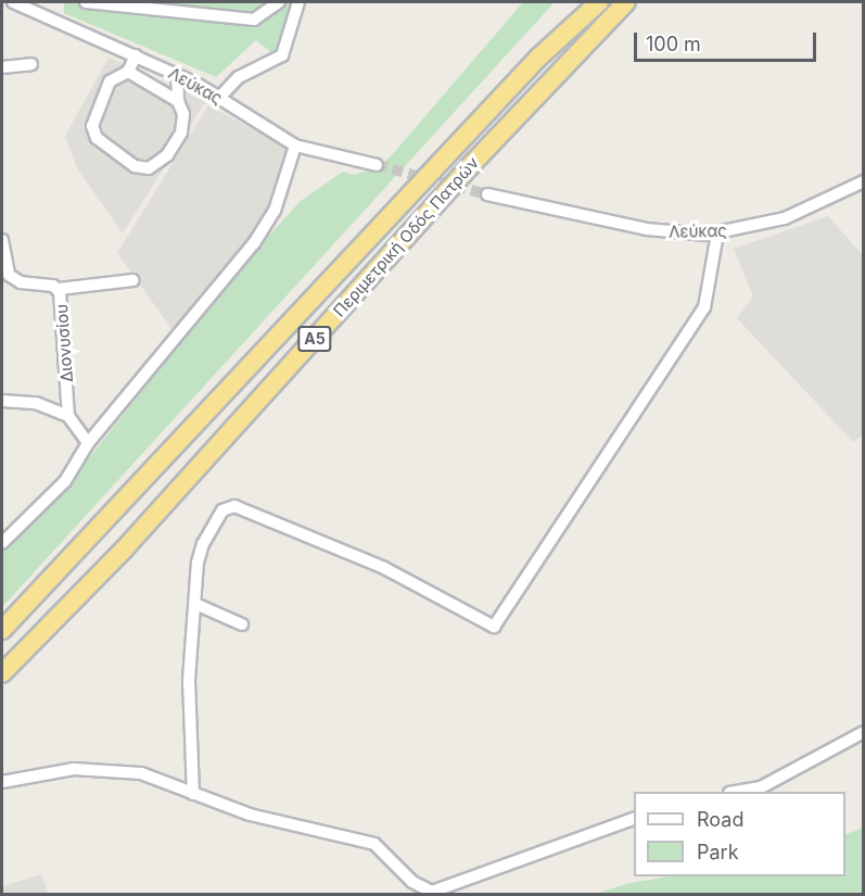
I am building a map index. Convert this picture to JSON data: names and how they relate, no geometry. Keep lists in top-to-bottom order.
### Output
{
  "streets": {
    "highway": ["Περιμετρική Οδός Πατρών", "Α5"],
    "street": ["Λεύκας", "Διονυσίου"]
  },
  "legend": ["Road", "Park"],
  "scale_bar": "100 m"
}
